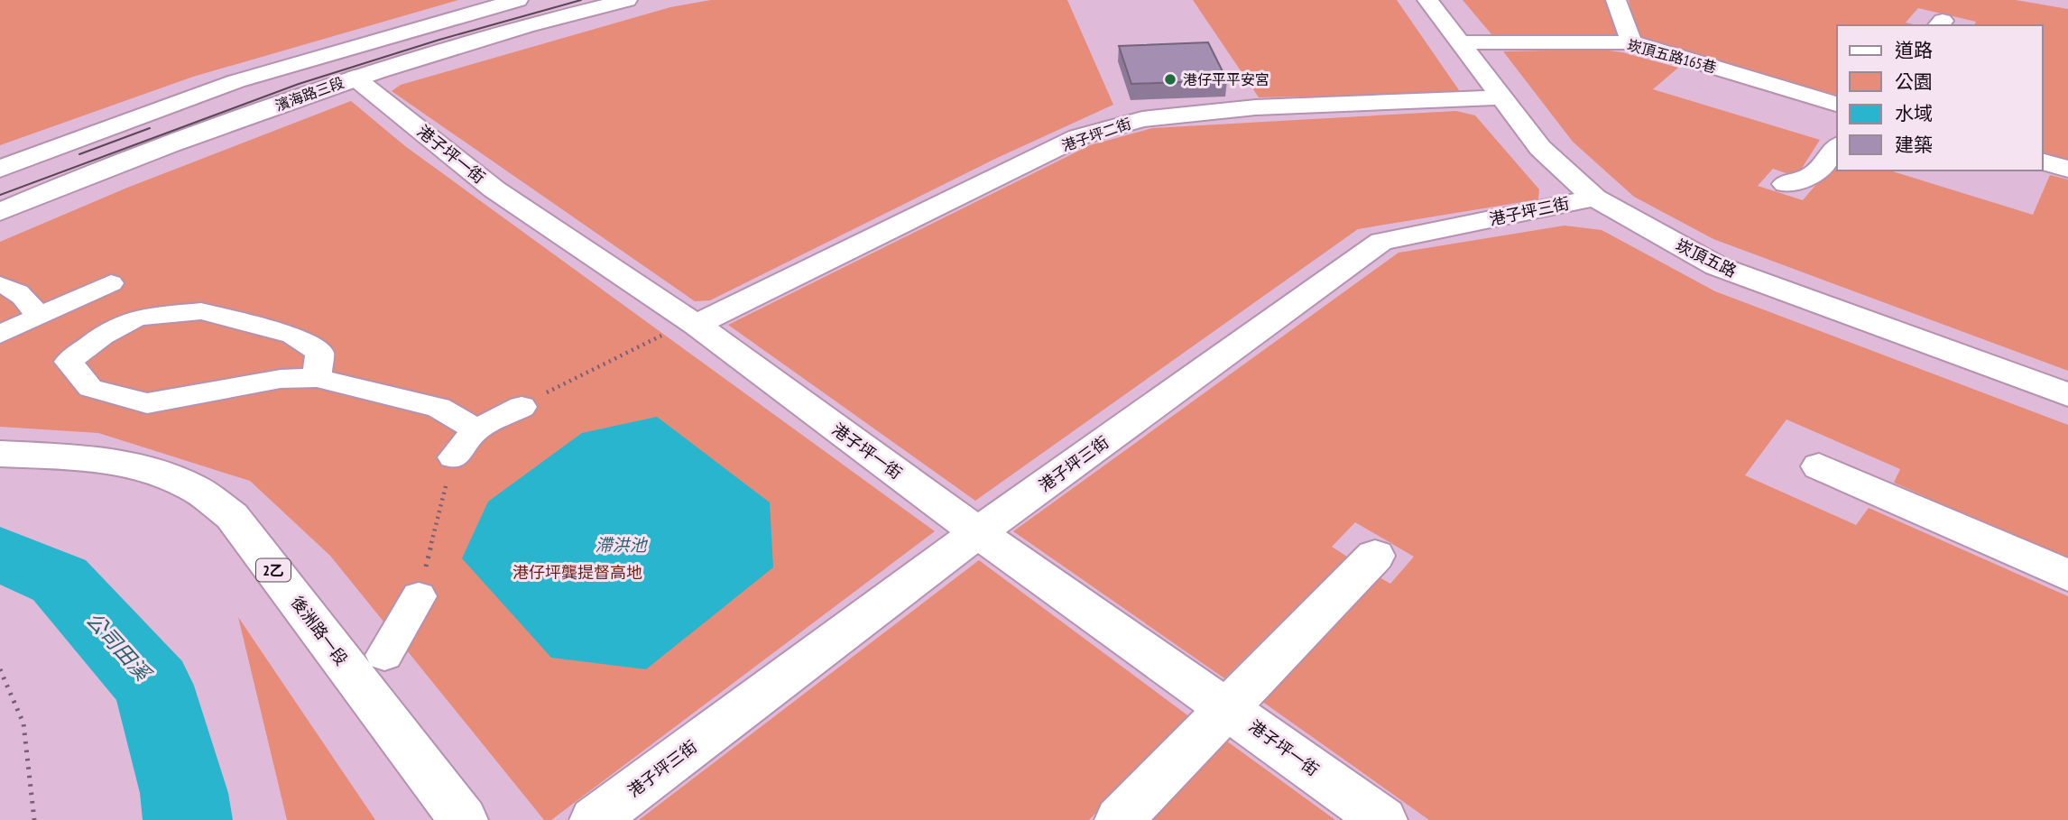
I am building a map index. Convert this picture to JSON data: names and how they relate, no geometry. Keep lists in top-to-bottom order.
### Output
{
  "streets": {
    "street": [
      "崁頂五路165巷",
      "濱海路三段",
      "港子坪二街",
      "港子坪一街",
      "港子坪三街",
      "崁頂五路",
      "2乙",
      "後洲路一段"
    ]
  },
  "crossings": [
    ["崁頂五路165巷", "崁頂五路"],
    ["濱海路三段", "港子坪一街"],
    ["港子坪二街", "港子坪一街"],
    ["港子坪二街", "崁頂五路"],
    ["港子坪一街", "港子坪三街"],
    ["港子坪三街", "崁頂五路"]
  ],
  "water": ["滯洪池", "公司田溪"],
  "parks": ["港仔坪龔提督高地"],
  "places": ["港仔平平安宮"],
  "legend": [
    "道路",
    "公園",
    "水域",
    "建築"
  ]
}
